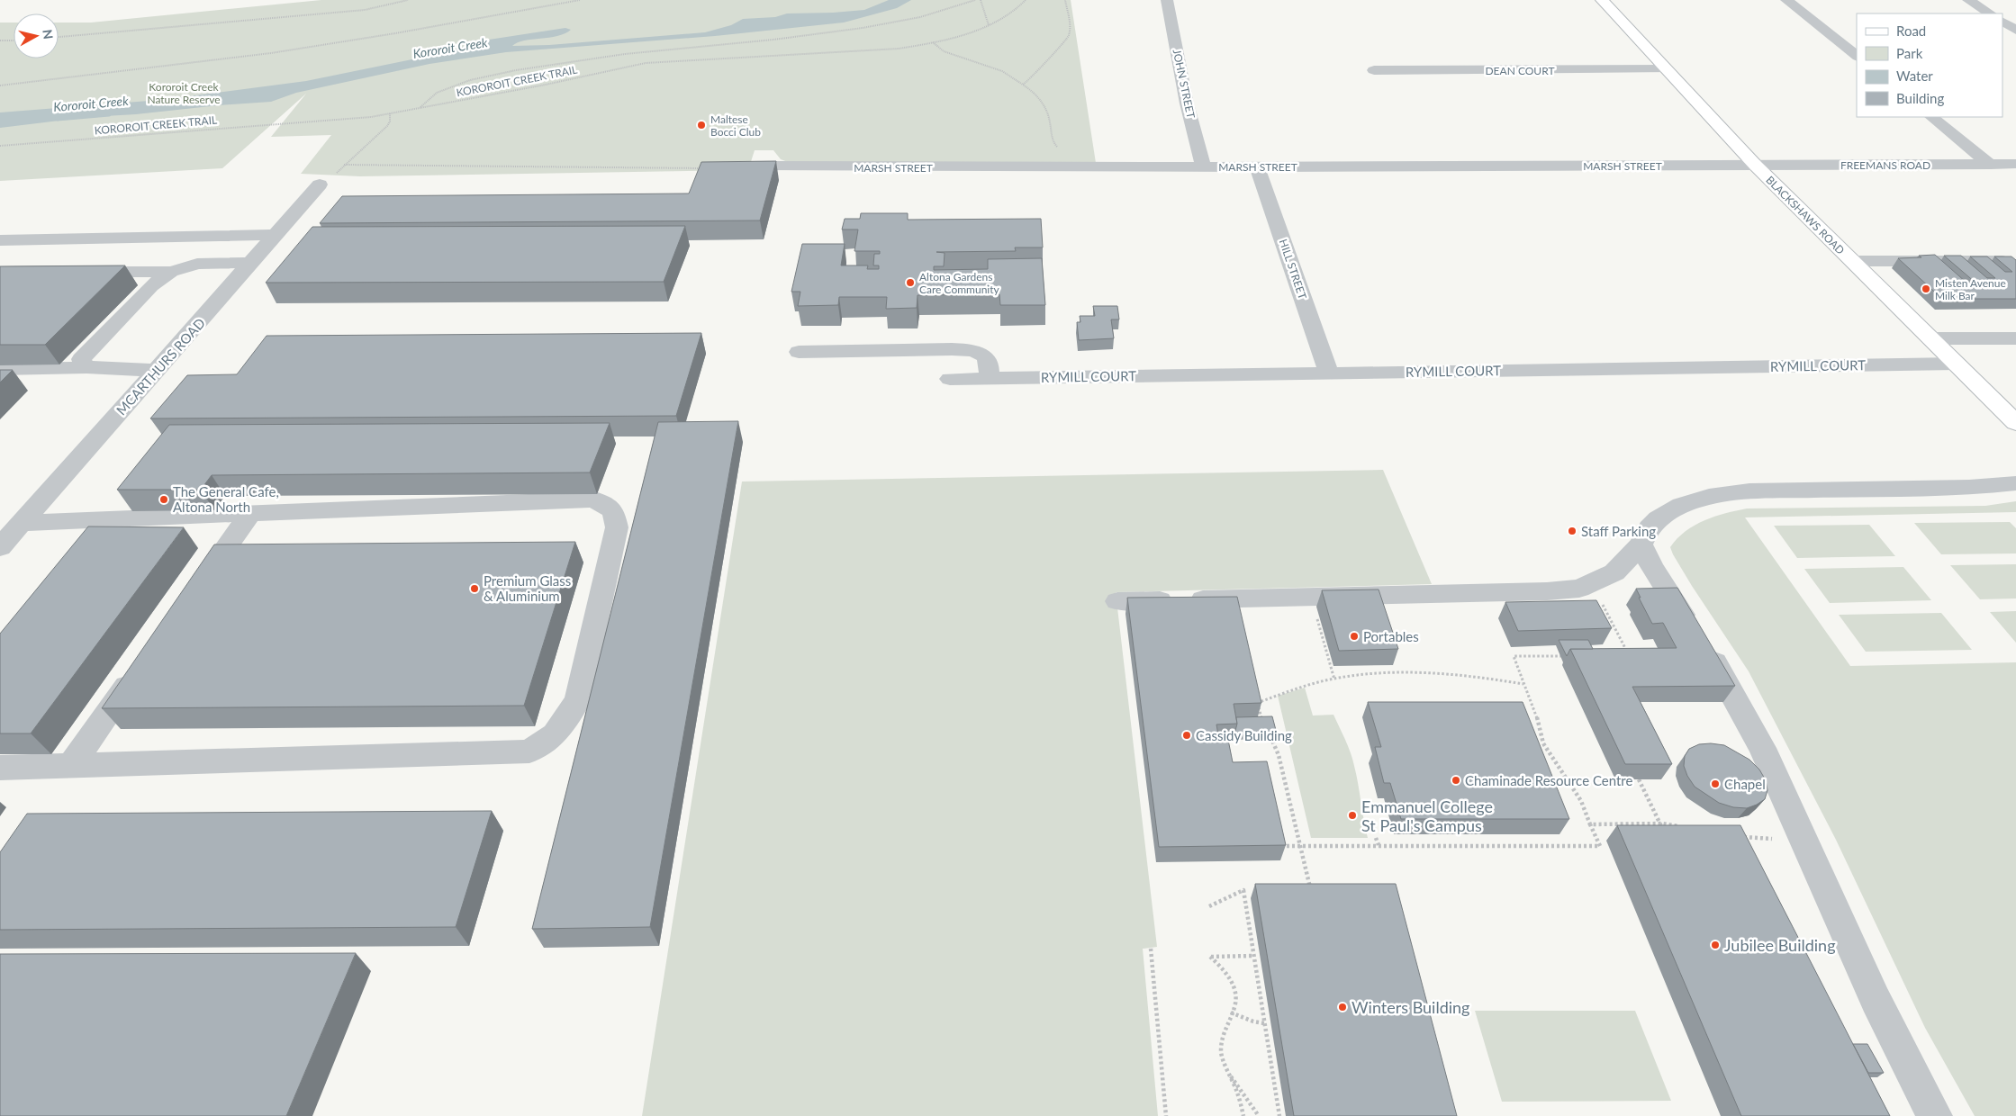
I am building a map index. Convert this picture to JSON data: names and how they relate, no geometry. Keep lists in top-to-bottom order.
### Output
{
  "streets": {
    "main road": ["BLACKSHAWS ROAD"],
    "street": [
      "DEAN COURT",
      "JOHN STREET",
      "FREEMANS ROAD",
      "MARSH STREET",
      "HILL STREET",
      "RYMILL COURT",
      "MCARTHURS ROAD"
    ],
    "path": ["KOROROIT CREEK TRAIL"]
  },
  "crossings": [
    ["DEAN COURT", "BLACKSHAWS ROAD"],
    ["JOHN STREET", "MARSH STREET"],
    ["FREEMANS ROAD", "MARSH STREET"],
    ["FREEMANS ROAD", "BLACKSHAWS ROAD"],
    ["MARSH STREET", "BLACKSHAWS ROAD"],
    ["MARSH STREET", "HILL STREET"],
    ["BLACKSHAWS ROAD", "RYMILL COURT"],
    ["HILL STREET", "RYMILL COURT"]
  ],
  "water": ["Kororoit Creek"],
  "parks": ["Kororoit Creek Nature Reserve"],
  "places": [
    "Maltese Bocci Club",
    "Altona Gardens Care Community",
    "Misten Avenue Milk Bar",
    "The General Cafe, Altona North",
    "Staff Parking",
    "Premium Glass & Aluminium",
    "Portables",
    "Cassidy Building",
    "Chaminade Resource Centre",
    "Chapel",
    "Emmanuel College St Paul's Campus",
    "Jubilee Building",
    "Winters Building"
  ],
  "legend": [
    "Road",
    "Park",
    "Water",
    "Building"
  ],
  "north": "right"
}
